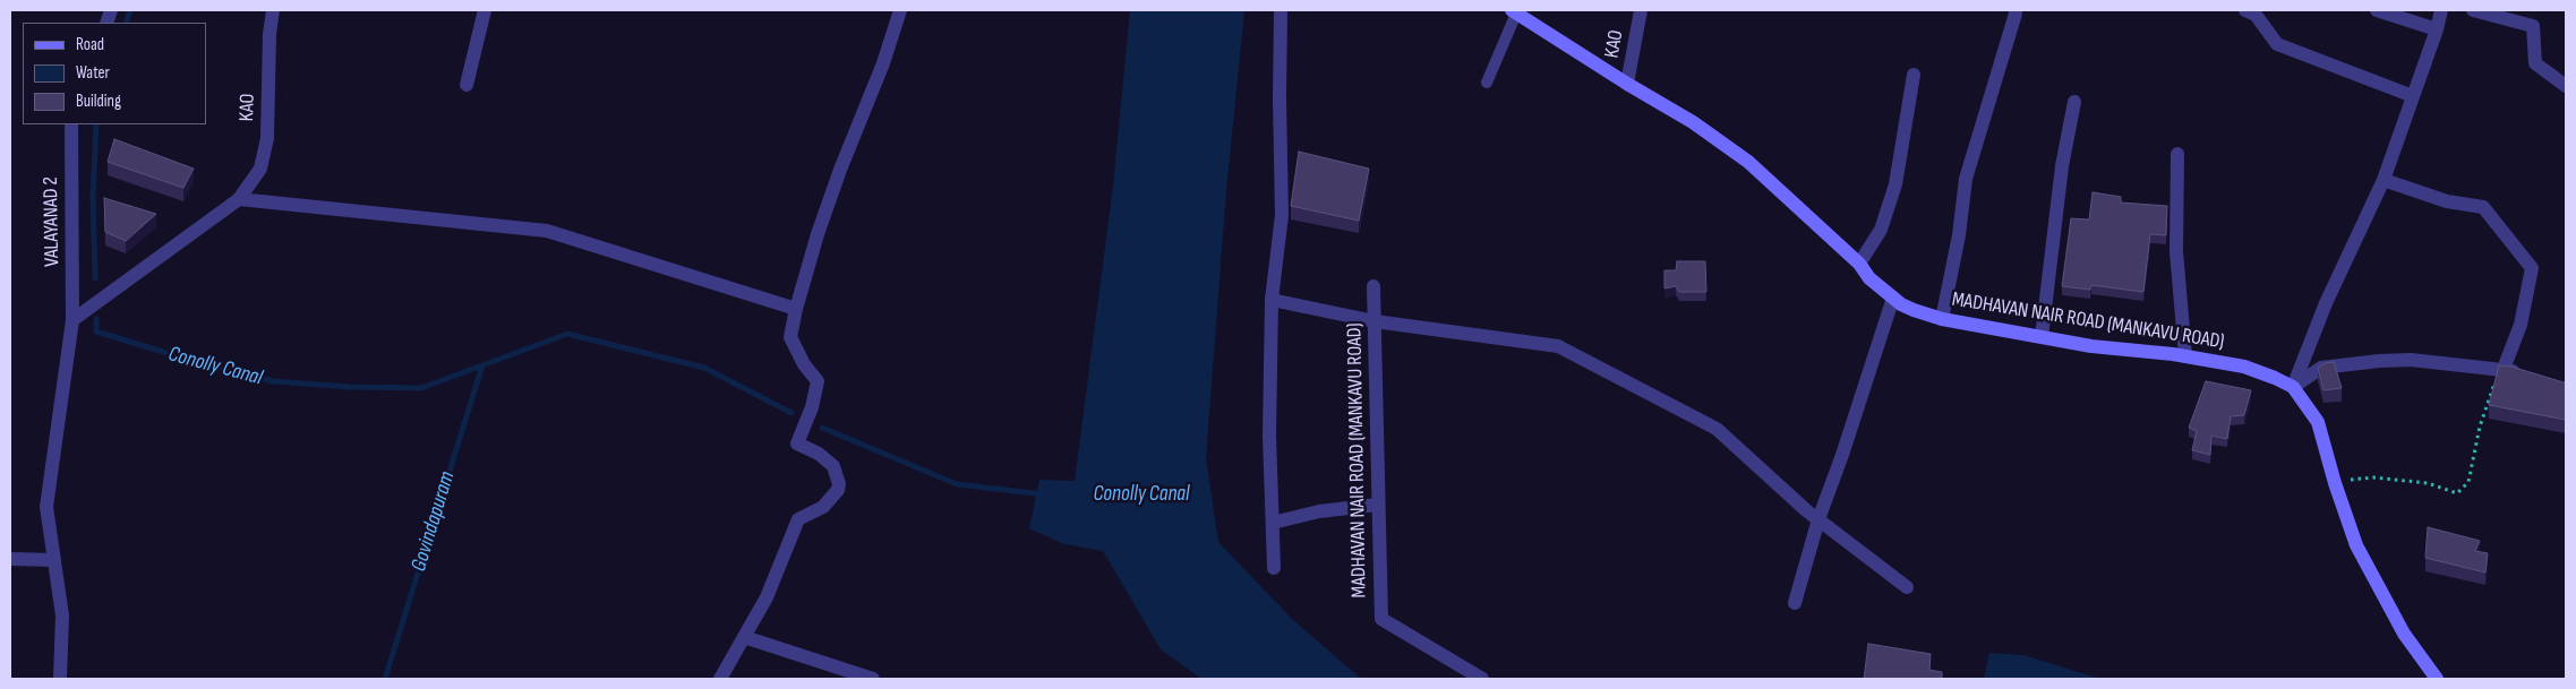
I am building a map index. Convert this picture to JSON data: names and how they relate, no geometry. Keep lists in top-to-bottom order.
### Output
{
  "streets": {
    "main road": ["MADHAVAN NAIR ROAD (MANKAVU ROAD)"],
    "street": ["KAO", "VALAYANAD 2"]
  },
  "crossings": [
    ["KAO", "VALAYANAD 2"],
    ["KAO", "MADHAVAN NAIR ROAD (MANKAVU ROAD)"]
  ],
  "water": ["Conolly Canal", "Govindapuram"],
  "legend": ["Road", "Water", "Building"]
}
